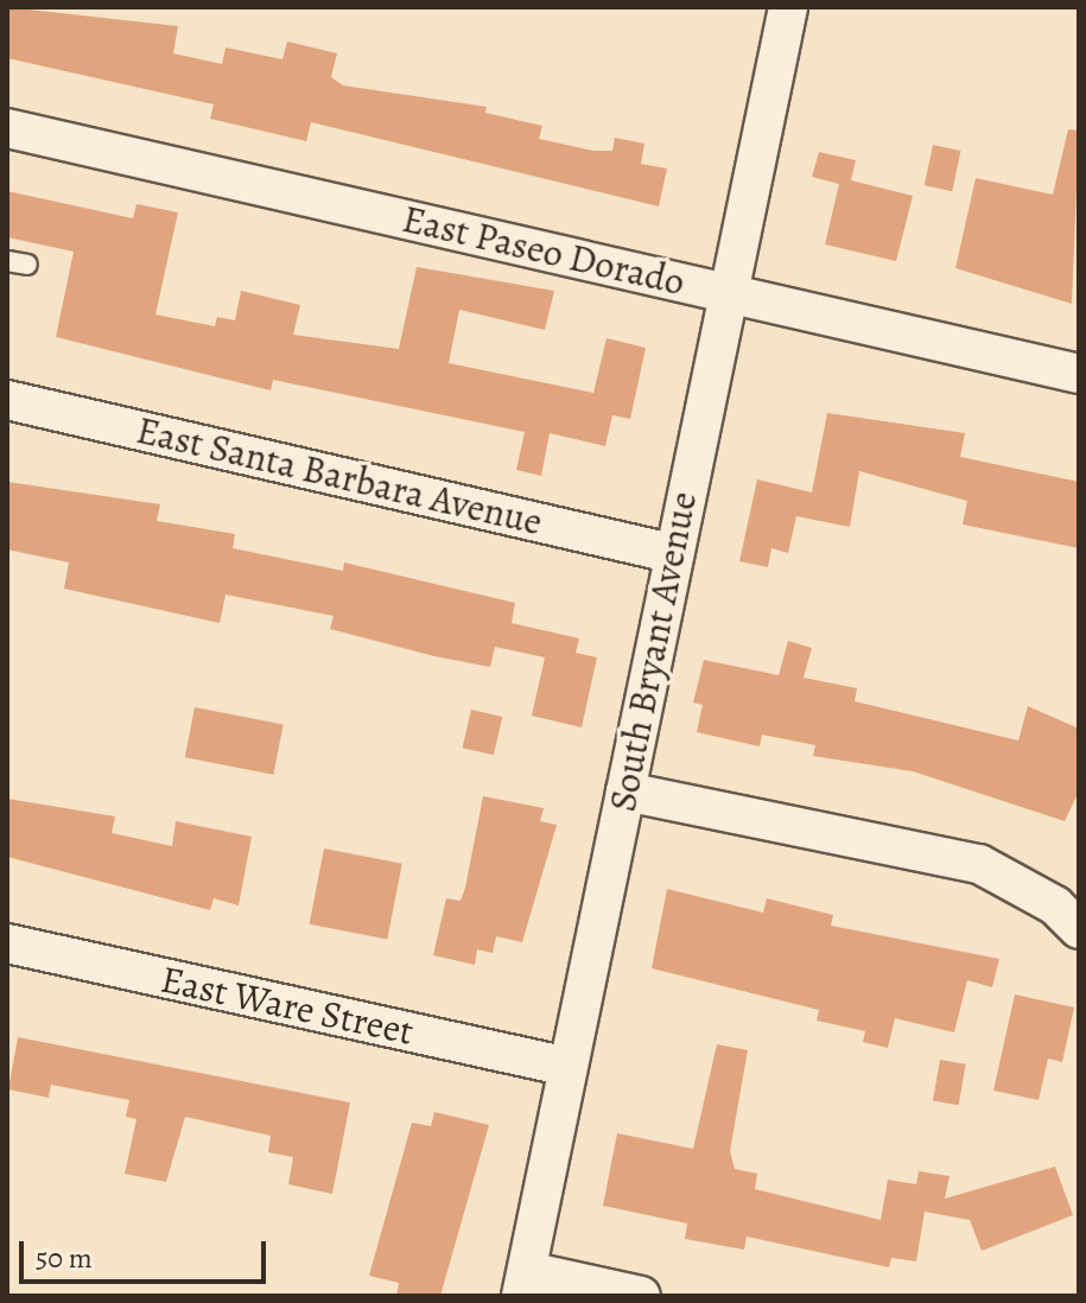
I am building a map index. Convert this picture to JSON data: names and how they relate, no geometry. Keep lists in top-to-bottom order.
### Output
{
  "streets": {
    "street": [
      "East Paseo Dorado",
      "East Santa Barbara Avenue",
      "South Bryant Avenue",
      "East Ware Street"
    ]
  },
  "crossings": [
    ["East Paseo Dorado", "South Bryant Avenue"],
    ["East Santa Barbara Avenue", "South Bryant Avenue"],
    ["South Bryant Avenue", "East Ware Street"]
  ],
  "scale_bar": "50 m"
}
